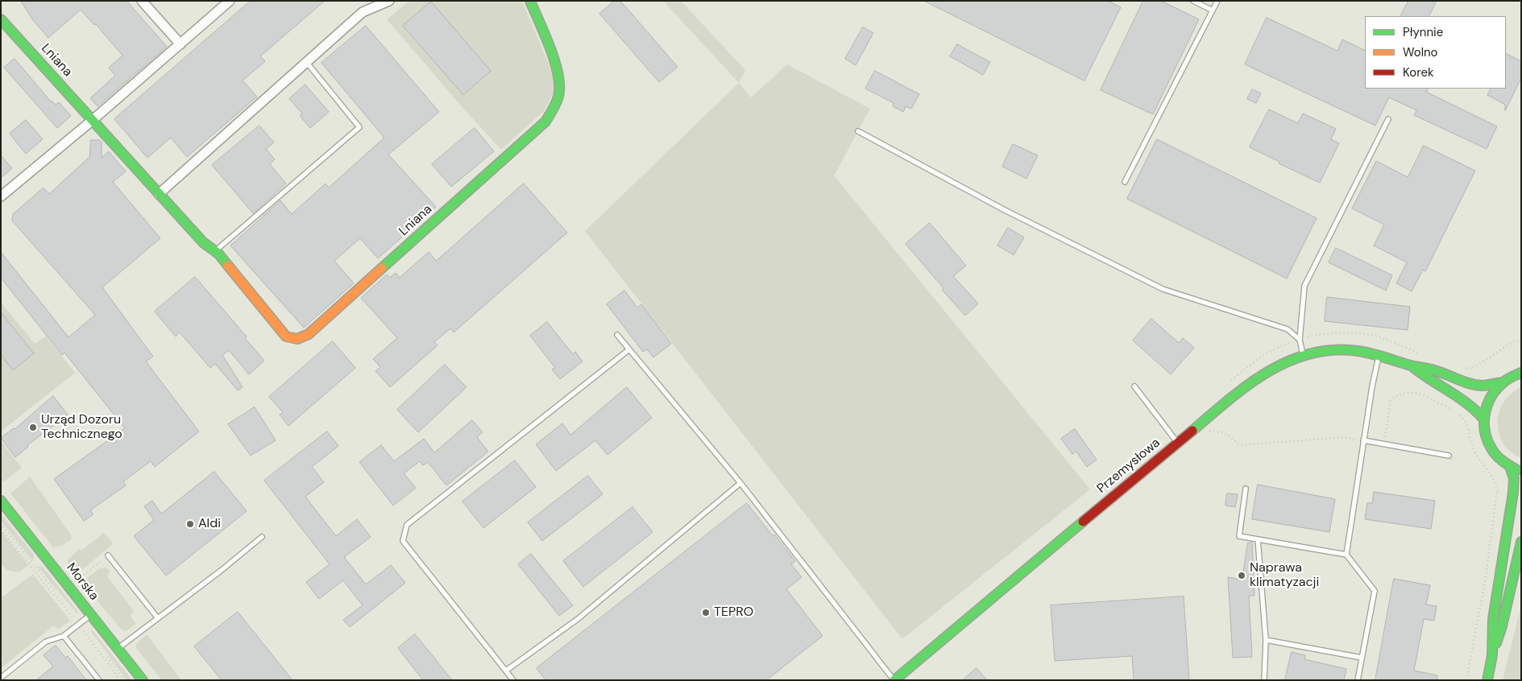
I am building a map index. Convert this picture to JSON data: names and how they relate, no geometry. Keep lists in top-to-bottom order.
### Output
{
  "streets": {
    "street": ["Lniana", "Przemysłowa", "Morska"]
  },
  "places": [
    "Urząd Dozoru Technicznego",
    "Aldi",
    "Naprawa klimatyzacji",
    "TEPRO"
  ],
  "legend": ["Płynnie", "Wolno", "Korek"]
}
